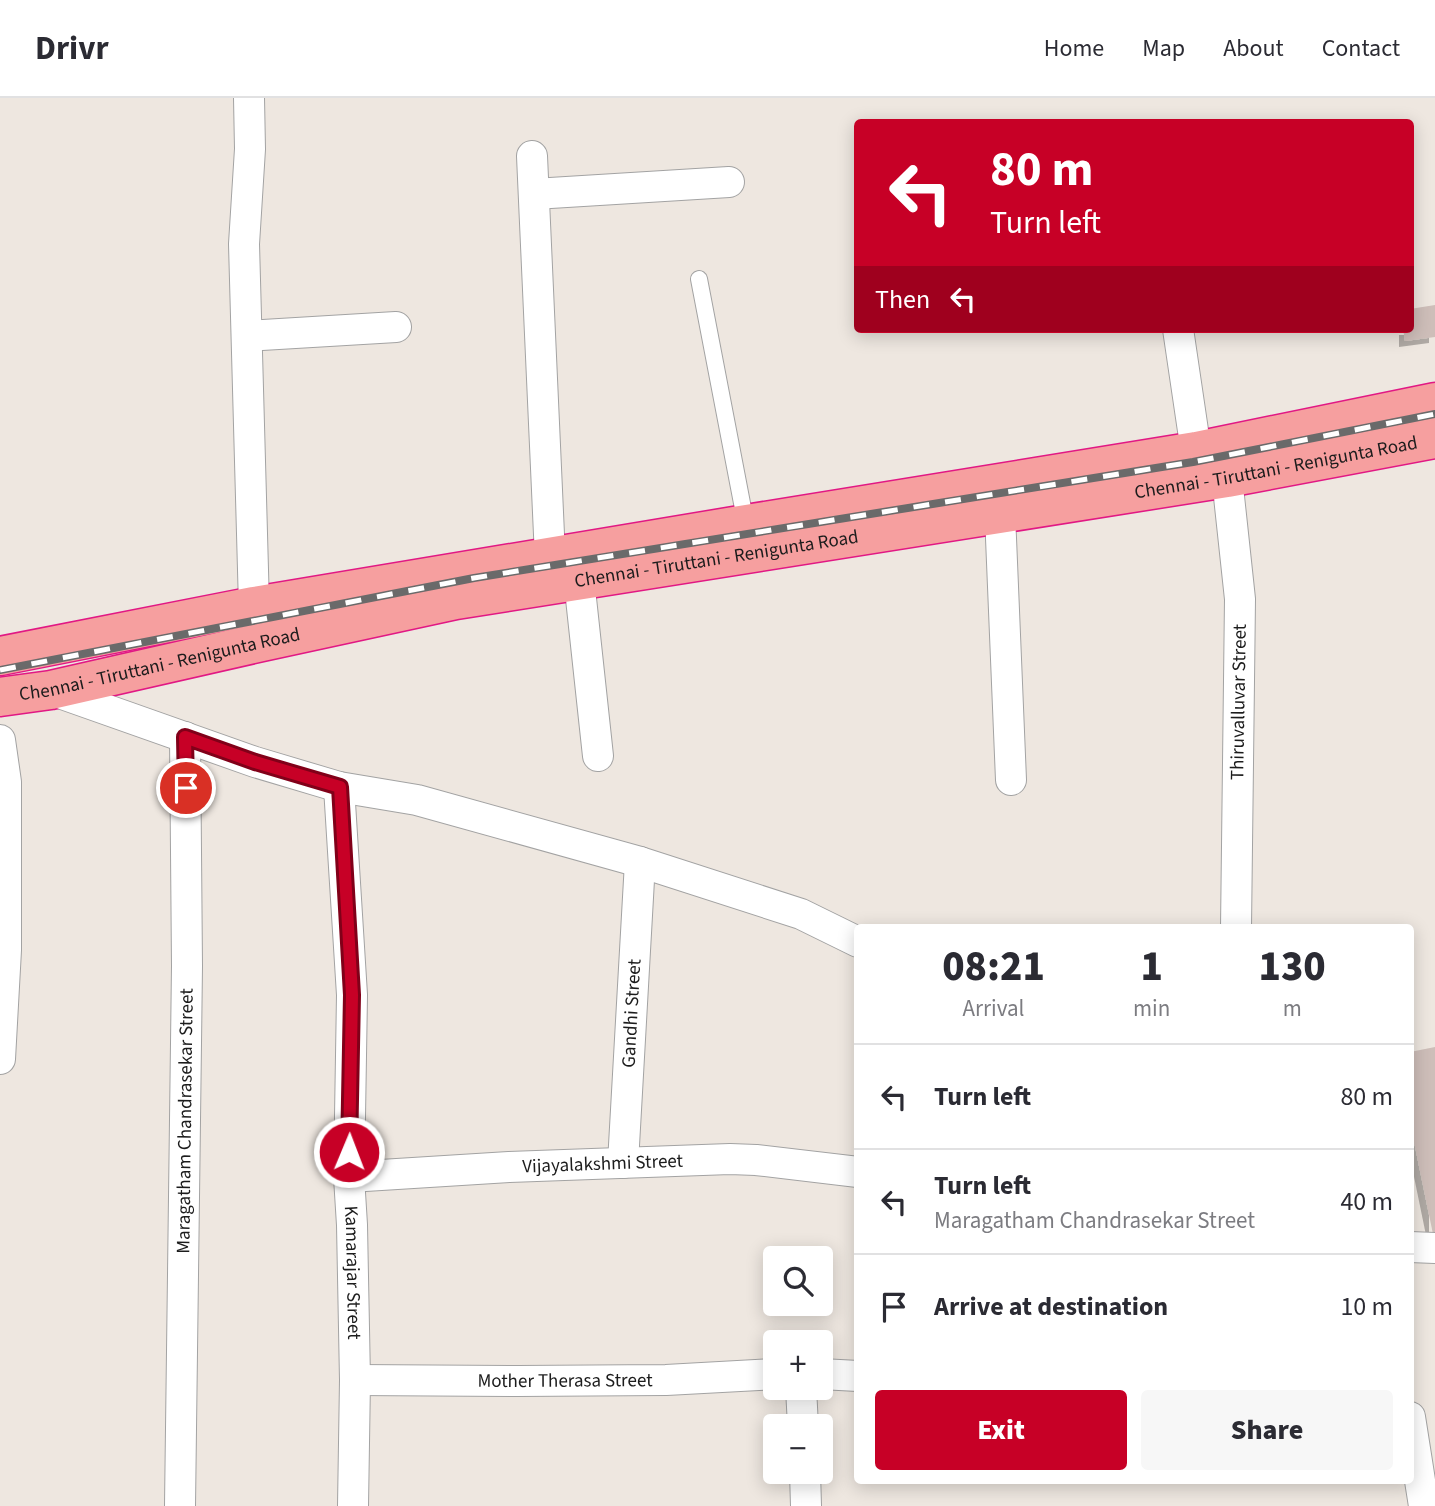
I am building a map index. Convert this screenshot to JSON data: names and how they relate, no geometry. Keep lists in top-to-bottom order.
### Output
{
  "streets": {
    "highway": ["Chennai - Tiruttani - Renigunta Road"],
    "street": [
      "Thiruvalluvar Street",
      "Gandhi Street",
      "Maragatham Chandrasekar Street",
      "Vijayalakshmi Street",
      "Kamarajar Street",
      "Mother Therasa Street"
    ]
  },
  "crossings": [
    ["Chennai - Tiruttani - Renigunta Road", "Thiruvalluvar Street"],
    ["Gandhi Street", "Vijayalakshmi Street"],
    ["Vijayalakshmi Street", "Kamarajar Street"],
    ["Kamarajar Street", "Mother Therasa Street"]
  ],
  "page": {
    "header": "Drivr",
    "nav": [
      "Home",
      "Map",
      "About",
      "Contact"
    ],
    "turn": ["80 m", "Turn left"],
    "then": "Then",
    "eta": [
      "08:21",
      "Arrival",
      "1",
      "min",
      "130",
      "m"
    ],
    "list": [
      {
        "name": "Turn left",
        "value": "80 m"
      },
      {
        "name": "Turn left",
        "note": "Maragatham Chandrasekar Street",
        "value": "40 m"
      },
      {
        "name": "Arrive at destination",
        "value": "10 m"
      }
    ],
    "map_buttons": ["+", "−"],
    "buttons": ["Exit", "Share"]
  }
}
